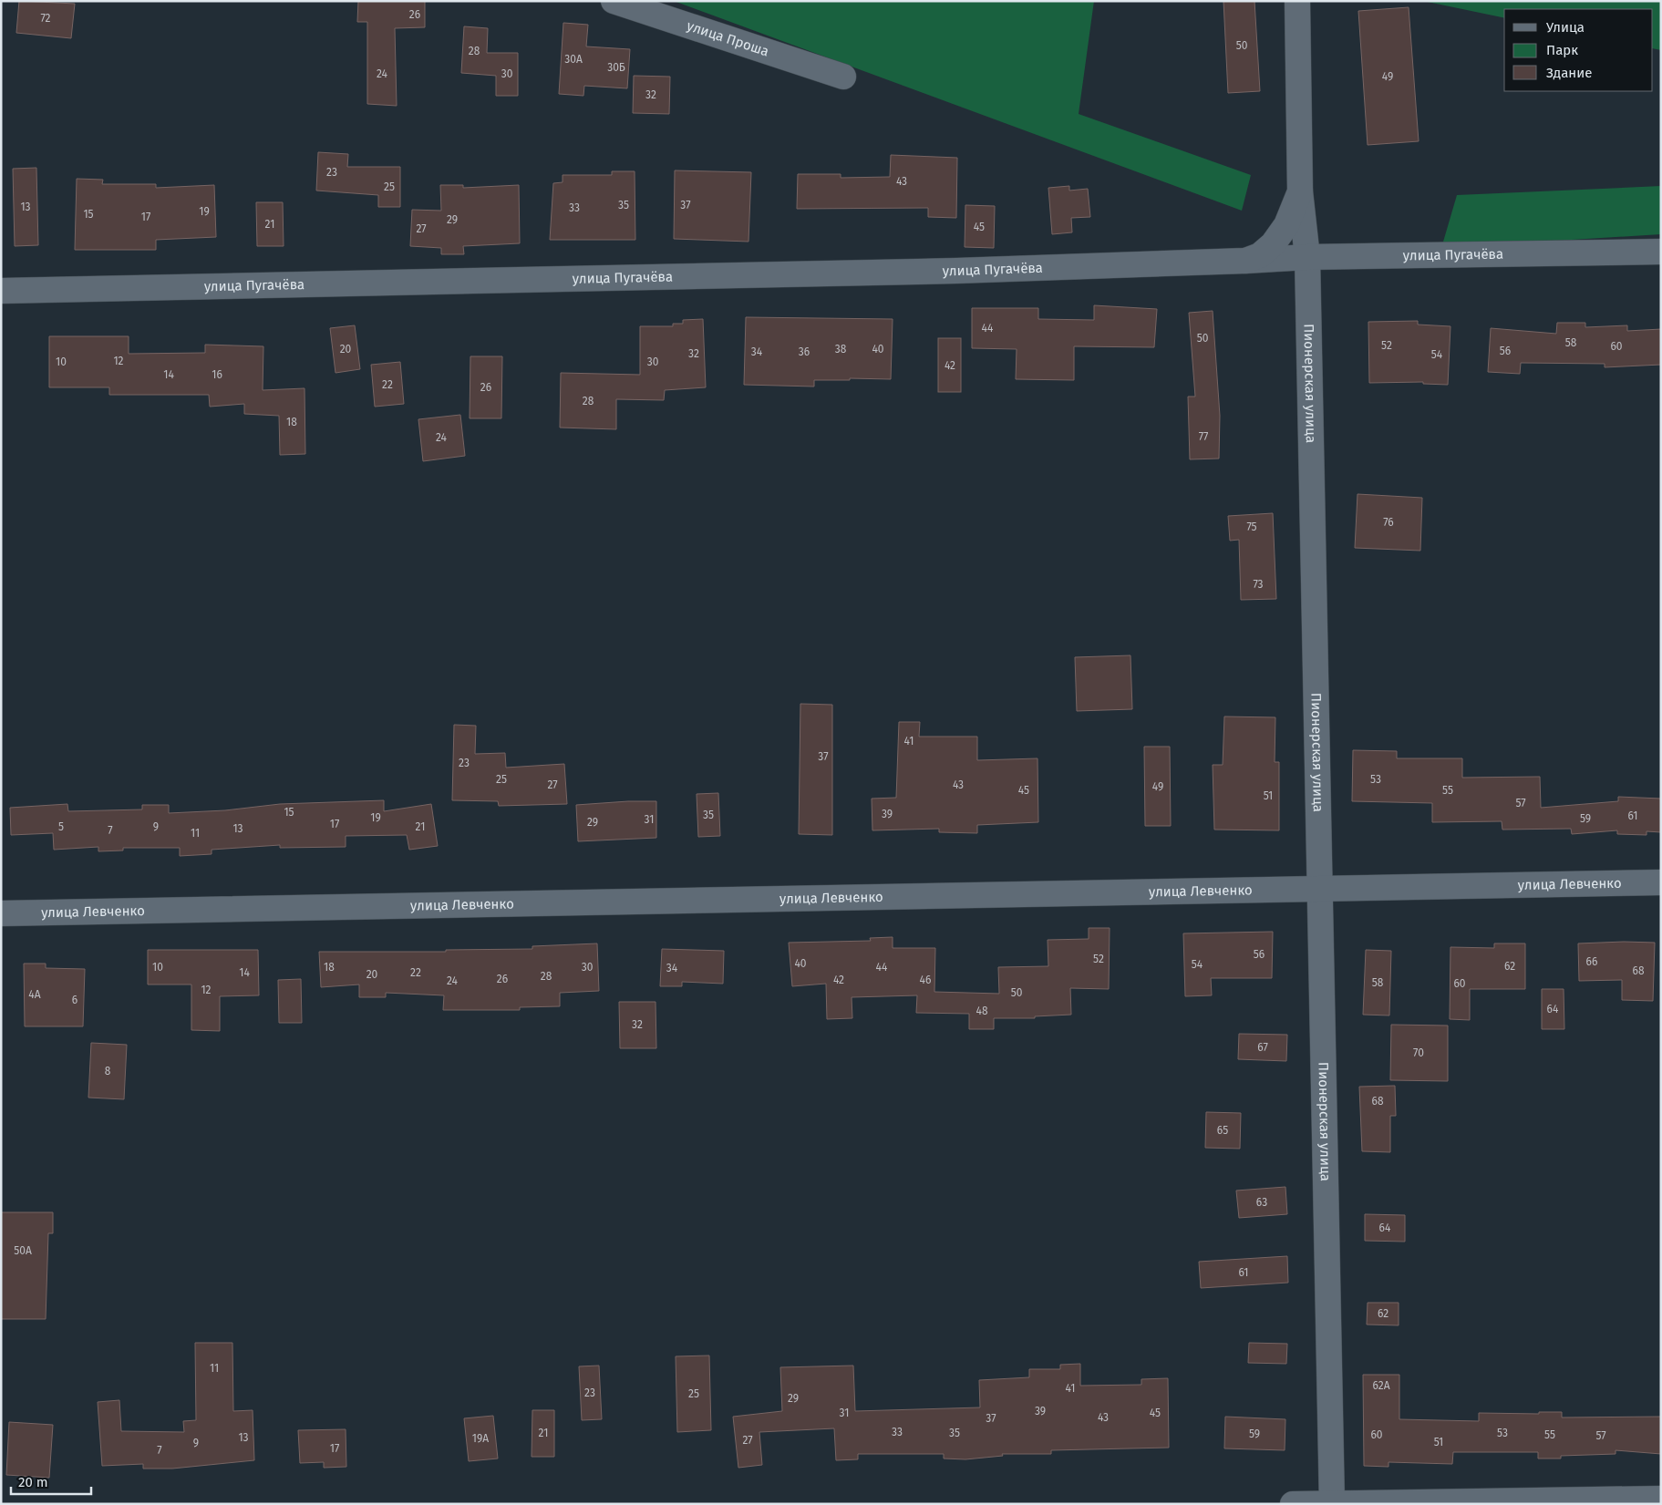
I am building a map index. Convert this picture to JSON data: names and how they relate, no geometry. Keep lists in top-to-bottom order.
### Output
{
  "streets": {
    "street": [
      "улица Проша",
      "улица Пугачёва",
      "Пионерская улица",
      "улица Левченко"
    ]
  },
  "crossings": [
    ["улица Пугачёва", "Пионерская улица"],
    ["Пионерская улица", "улица Левченко"]
  ],
  "house_numbers": [
    "26",
    "72",
    "50",
    "28",
    "30А",
    "30Б",
    "24",
    "30",
    "49",
    "32",
    "23",
    "43",
    "25",
    "35",
    "37",
    "13",
    "33",
    "19",
    "15",
    "17",
    "29",
    "21",
    "45",
    "27",
    "44",
    "50",
    "58",
    "52",
    "60",
    "20",
    "38",
    "40",
    "56",
    "34",
    "36",
    "32",
    "54",
    "12",
    "10",
    "30",
    "42",
    "14",
    "16",
    "22",
    "26",
    "28",
    "18",
    "77",
    "24",
    "76",
    "75",
    "73",
    "41",
    "37",
    "23",
    "25",
    "53",
    "27",
    "43",
    "49",
    "45",
    "55",
    "51",
    "57",
    "15",
    "39",
    "35",
    "61",
    "19",
    "59",
    "31",
    "29",
    "17",
    "5",
    "9",
    "21",
    "13",
    "7",
    "11",
    "56",
    "52",
    "66",
    "40",
    "54",
    "62",
    "10",
    "18",
    "30",
    "44",
    "34",
    "68",
    "14",
    "22",
    "20",
    "28",
    "26",
    "42",
    "46",
    "24",
    "58",
    "60",
    "12",
    "50",
    "4А",
    "6",
    "64",
    "48",
    "32",
    "67",
    "70",
    "8",
    "68",
    "65",
    "63",
    "64",
    "50А",
    "61",
    "62",
    "11",
    "62А",
    "41",
    "23",
    "25",
    "29",
    "39",
    "31",
    "45",
    "43",
    "37",
    "33",
    "21",
    "35",
    "53",
    "59",
    "60",
    "55",
    "57",
    "13",
    "19А",
    "27",
    "51",
    "9",
    "17",
    "7"
  ],
  "legend": ["Улица", "Парк", "Здание"],
  "scale_bar": "20 m"
}
